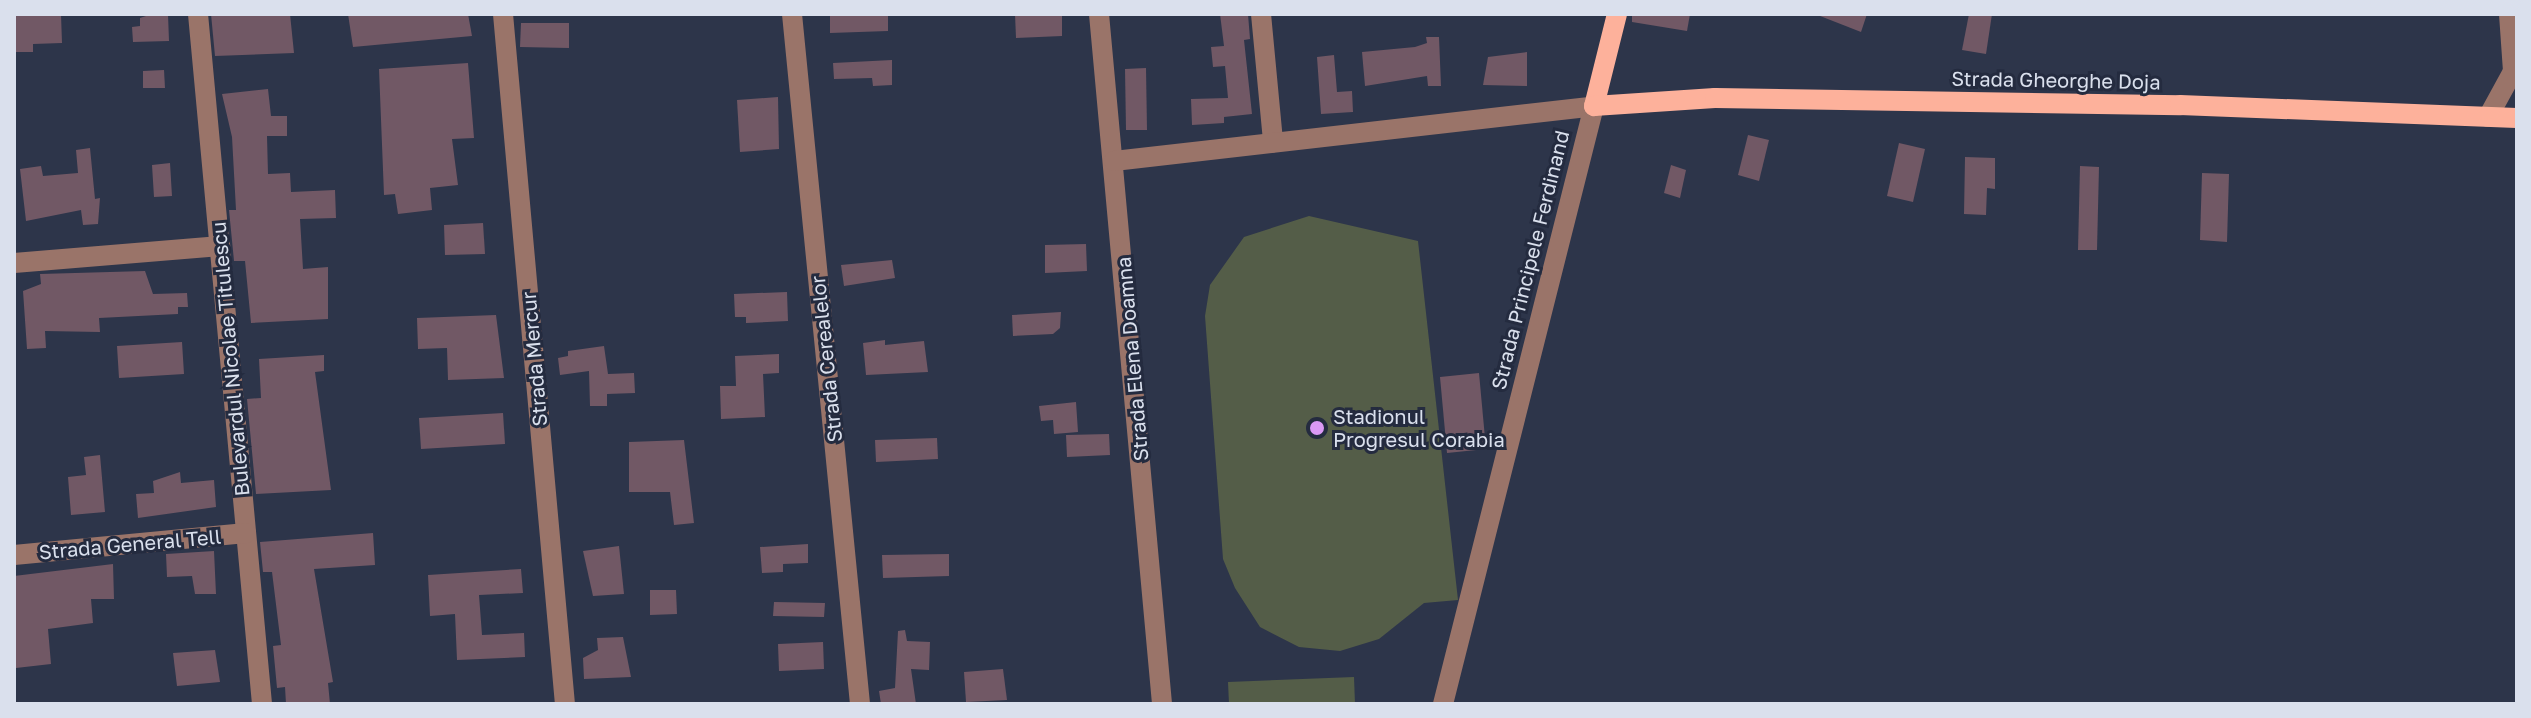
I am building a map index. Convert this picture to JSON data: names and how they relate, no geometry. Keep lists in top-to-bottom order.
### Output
{
  "streets": {
    "main road": ["Strada Gheorghe Doja", "Strada Principele Ferdinand"],
    "street": [
      "Bulevardul Nicolae Titulescu",
      "Strada Mercur",
      "Strada Cerealelor",
      "Strada Elena Doamna",
      "Strada General Tell"
    ]
  },
  "crossings": [
    ["Strada Gheorghe Doja", "Strada Principele Ferdinand"],
    ["Bulevardul Nicolae Titulescu", "Strada General Tell"]
  ],
  "places": ["Stadionul Progresul Corabia"]
}
